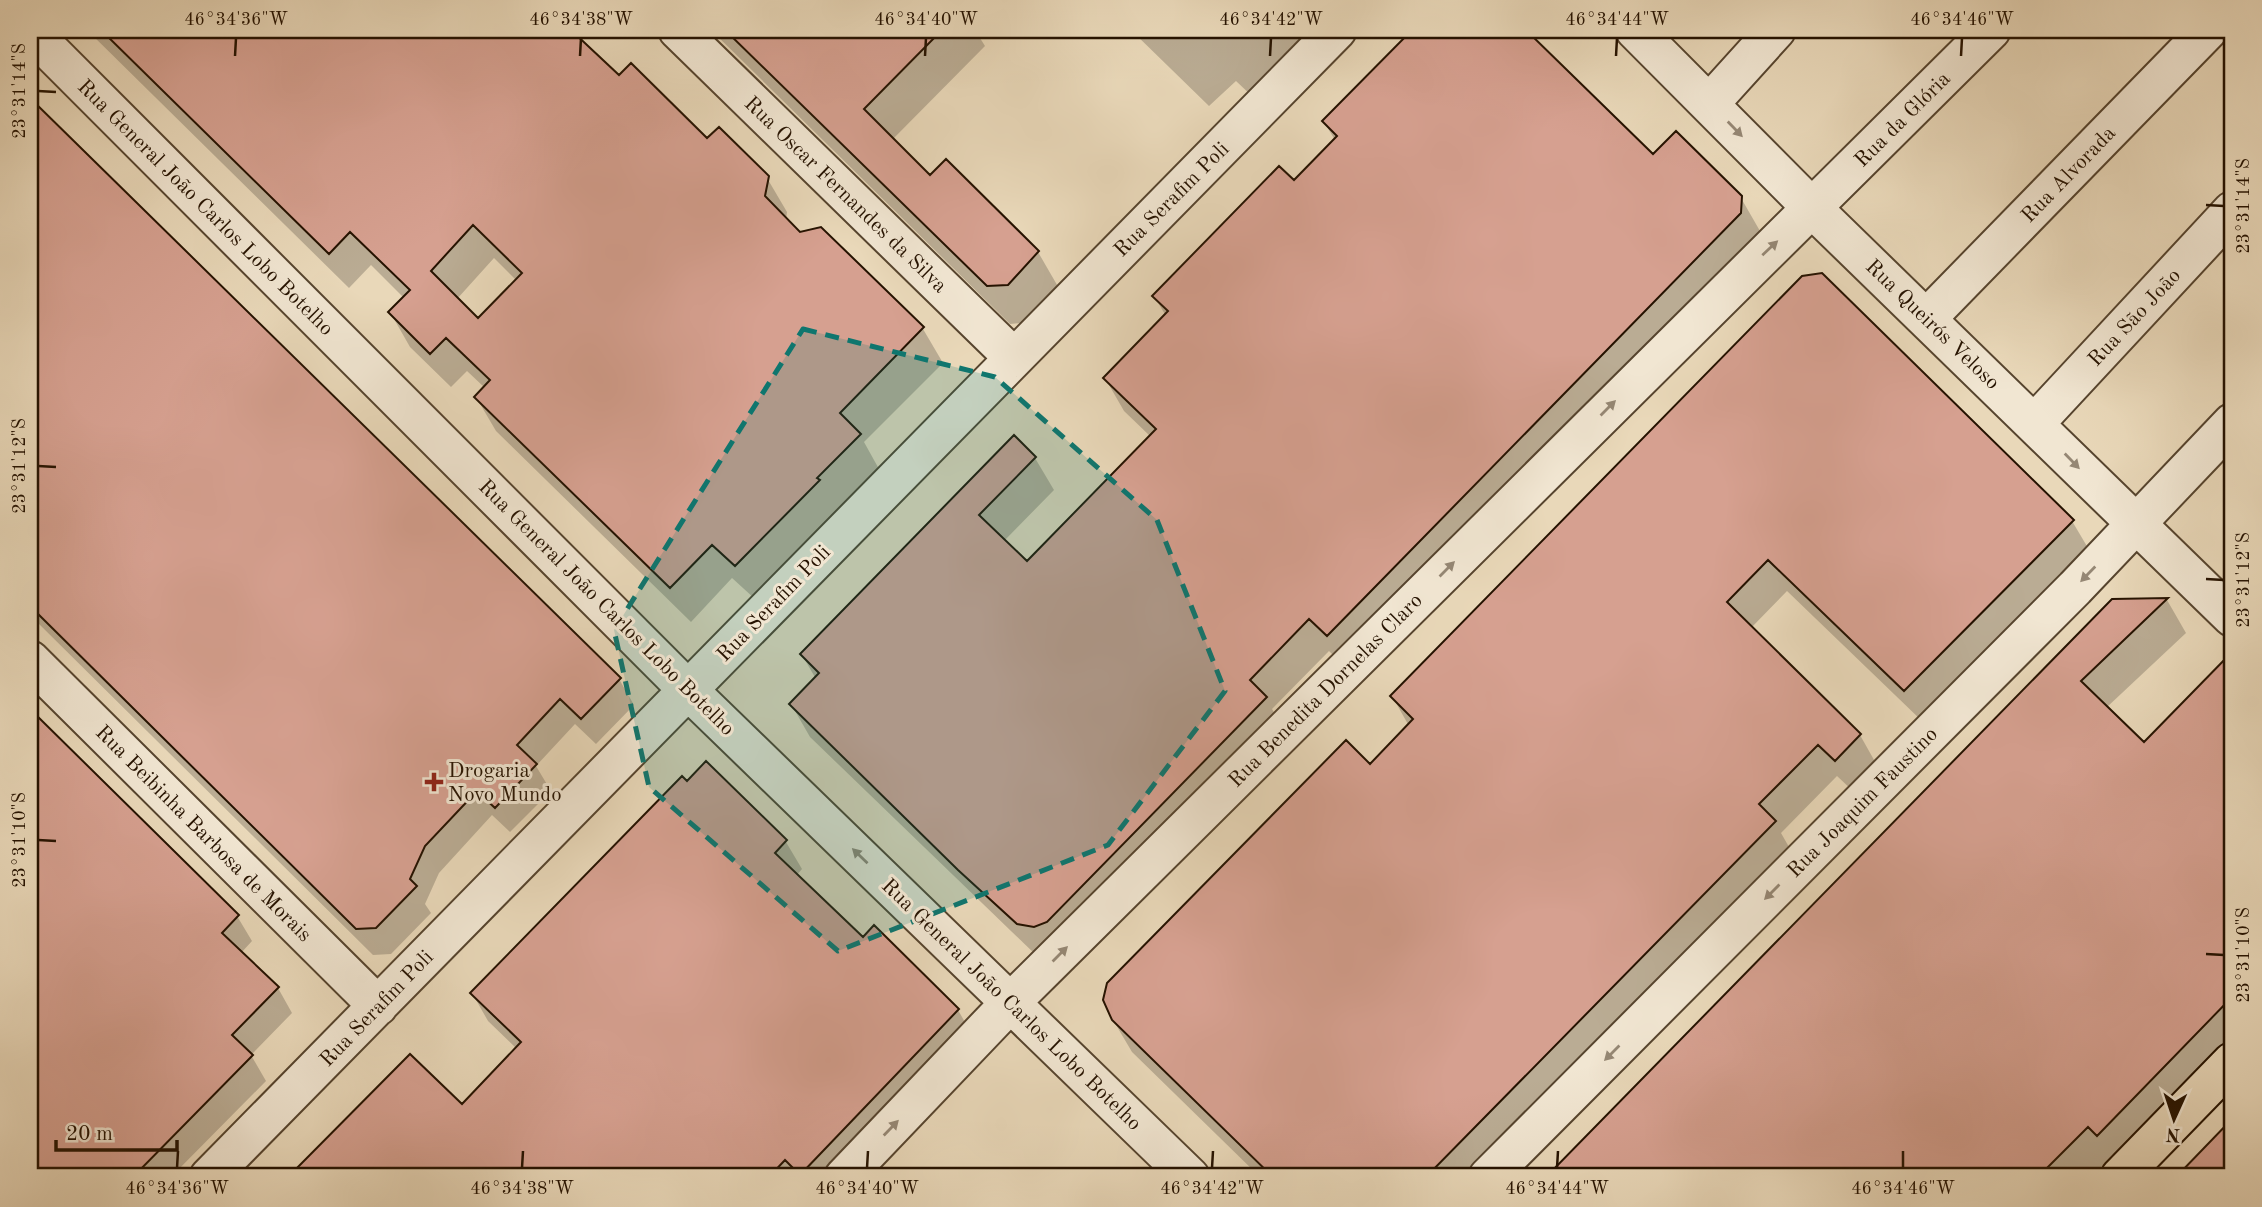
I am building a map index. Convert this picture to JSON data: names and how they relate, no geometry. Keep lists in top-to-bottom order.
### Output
{
  "streets": {
    "street": [
      "Rua da Glória",
      "Rua Alvorada",
      "Rua Oscar Fernandes da Silva",
      "Rua Serafim Poli",
      "Rua General João Carlos Lobo Botelho",
      "Rua São João",
      "Rua Queirós Veloso",
      "Rua Benedita Dornelas Claro",
      "Rua Joaquim Faustino",
      "Rua Beibinha Barbosa de Morais"
    ]
  },
  "crossings": [
    ["Rua da Glória", "Rua Queirós Veloso"],
    ["Rua da Glória", "Rua Benedita Dornelas Claro"],
    ["Rua Alvorada", "Rua Queirós Veloso"],
    ["Rua Oscar Fernandes da Silva", "Rua Serafim Poli"],
    ["Rua Serafim Poli", "Rua General João Carlos Lobo Botelho"],
    ["Rua Serafim Poli", "Rua Beibinha Barbosa de Morais"],
    ["Rua General João Carlos Lobo Botelho", "Rua Benedita Dornelas Claro"],
    ["Rua São João", "Rua Queirós Veloso"],
    ["Rua Queirós Veloso", "Rua Benedita Dornelas Claro"],
    ["Rua Queirós Veloso", "Rua Joaquim Faustino"]
  ],
  "one_way": ["Rua Benedita Dornelas Claro", "Rua Joaquim Faustino"],
  "places": {
    "health": ["Drogaria Novo Mundo"]
  },
  "scale_bar": "20 m",
  "north": "bottom",
  "coordinates": [
    "46°34'36\"W",
    "46°34'38\"W",
    "46°34'40\"W",
    "46°34'42\"W",
    "46°34'44\"W",
    "46°34'46\"W",
    "23°31'14\"S",
    "23°31'12\"S",
    "23°31'10\"S"
  ]
}
